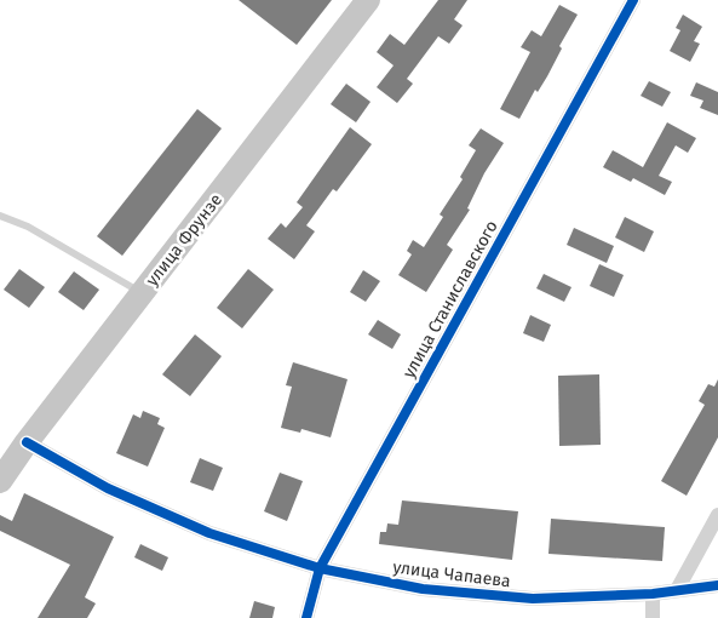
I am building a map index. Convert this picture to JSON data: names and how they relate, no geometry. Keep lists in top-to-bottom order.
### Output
{
  "streets": {
    "main road": ["улица Фрунзе"],
    "street": ["улица Станиславского", "улица Чапаева"]
  },
  "crossings": [
    ["улица Фрунзе", "улица Чапаева"],
    ["улица Станиславского", "улица Чапаева"]
  ]
}
